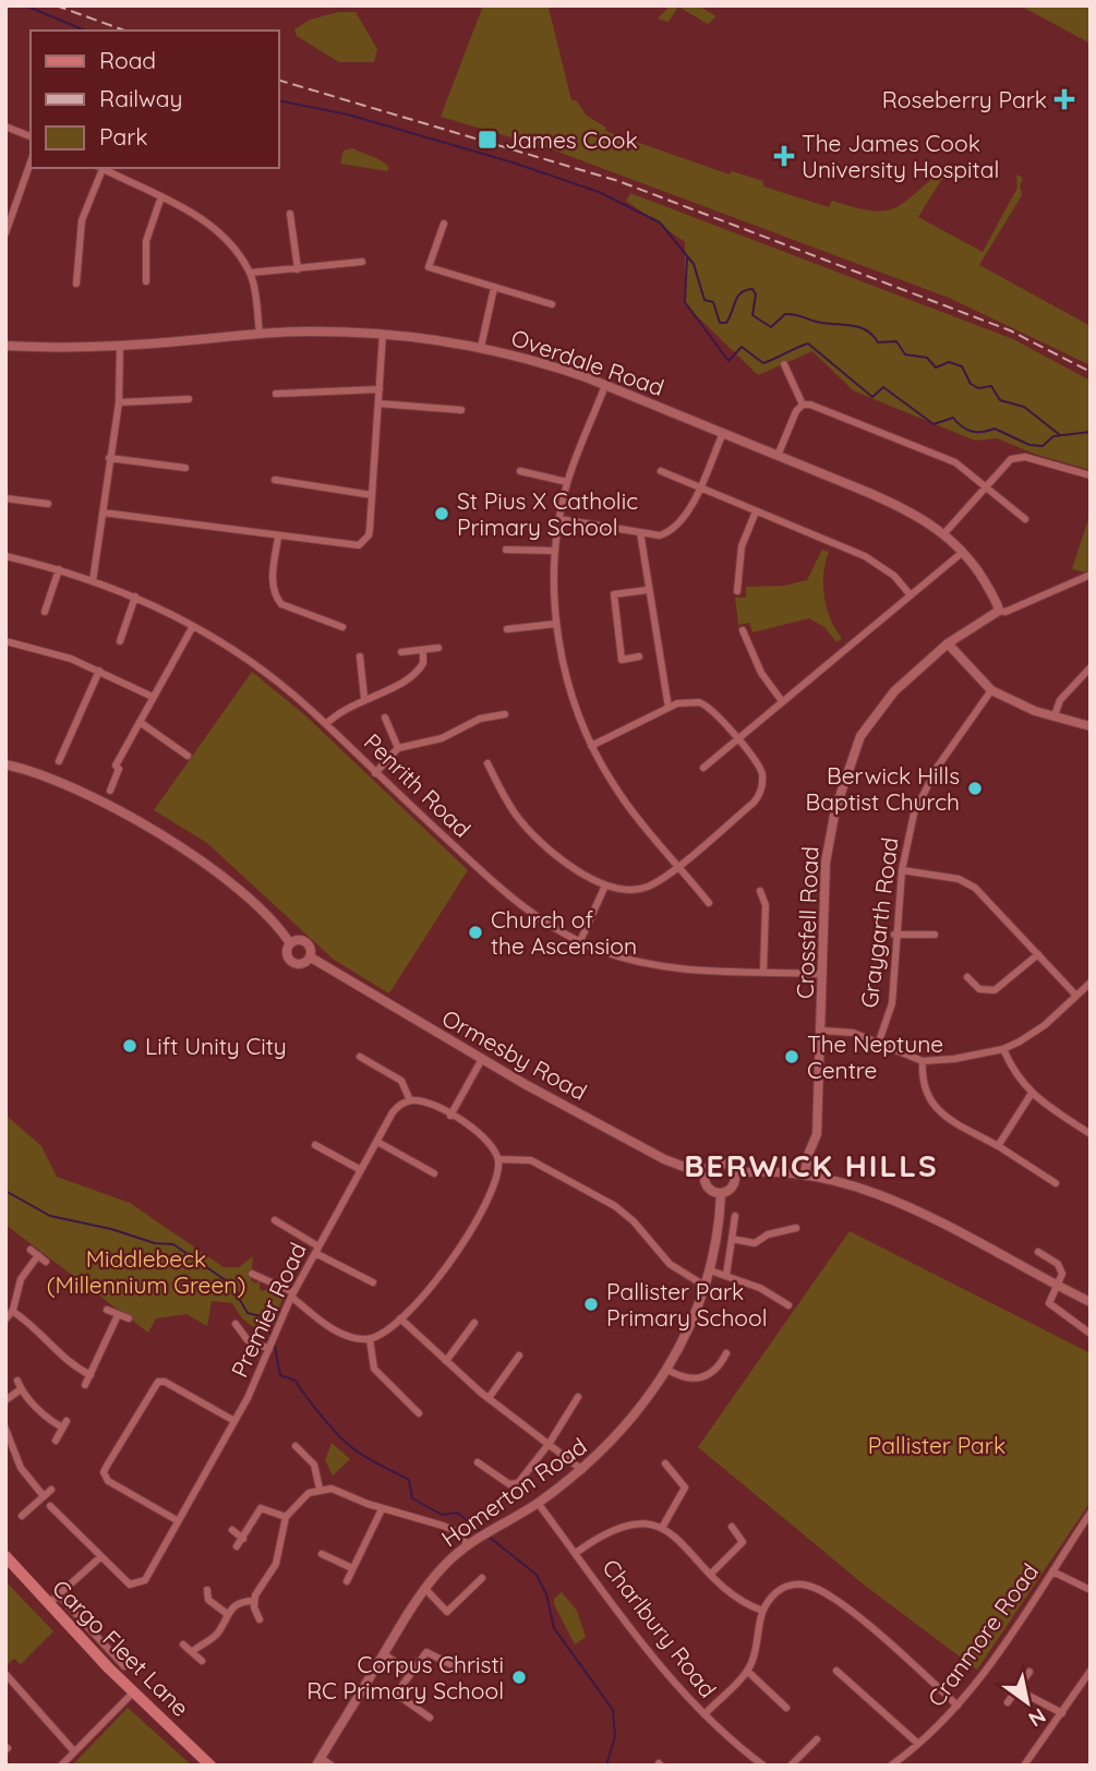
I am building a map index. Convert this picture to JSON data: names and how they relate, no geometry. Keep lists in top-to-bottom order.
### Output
{
  "streets": {
    "main road": ["Cargo Fleet Lane"],
    "street": [
      "Overdale Road",
      "Penrith Road",
      "Crossfell Road",
      "Graygarth Road",
      "Ormesby Road",
      "Premier Road",
      "Homerton Road",
      "Charlbury Road",
      "Cranmore Road"
    ]
  },
  "crossings": [
    ["Overdale Road", "Crossfell Road"],
    ["Penrith Road", "Crossfell Road"],
    ["Ormesby Road", "Homerton Road"],
    ["Homerton Road", "Charlbury Road"]
  ],
  "districts": ["BERWICK HILLS"],
  "parks": ["Middlebeck (Millennium Green)", "Pallister Park"],
  "places": {
    "health": ["Roseberry Park", "The James Cook University Hospital"],
    "transit": ["James Cook"],
    "other": [
      "St Pius X Catholic Primary School",
      "Berwick Hills Baptist Church",
      "Church of the Ascension",
      "Lift Unity City",
      "The Neptune Centre",
      "Pallister Park Primary School",
      "Corpus Christi RC Primary School"
    ]
  },
  "legend": ["Road", "Railway", "Park"],
  "north": "bottom right"
}
